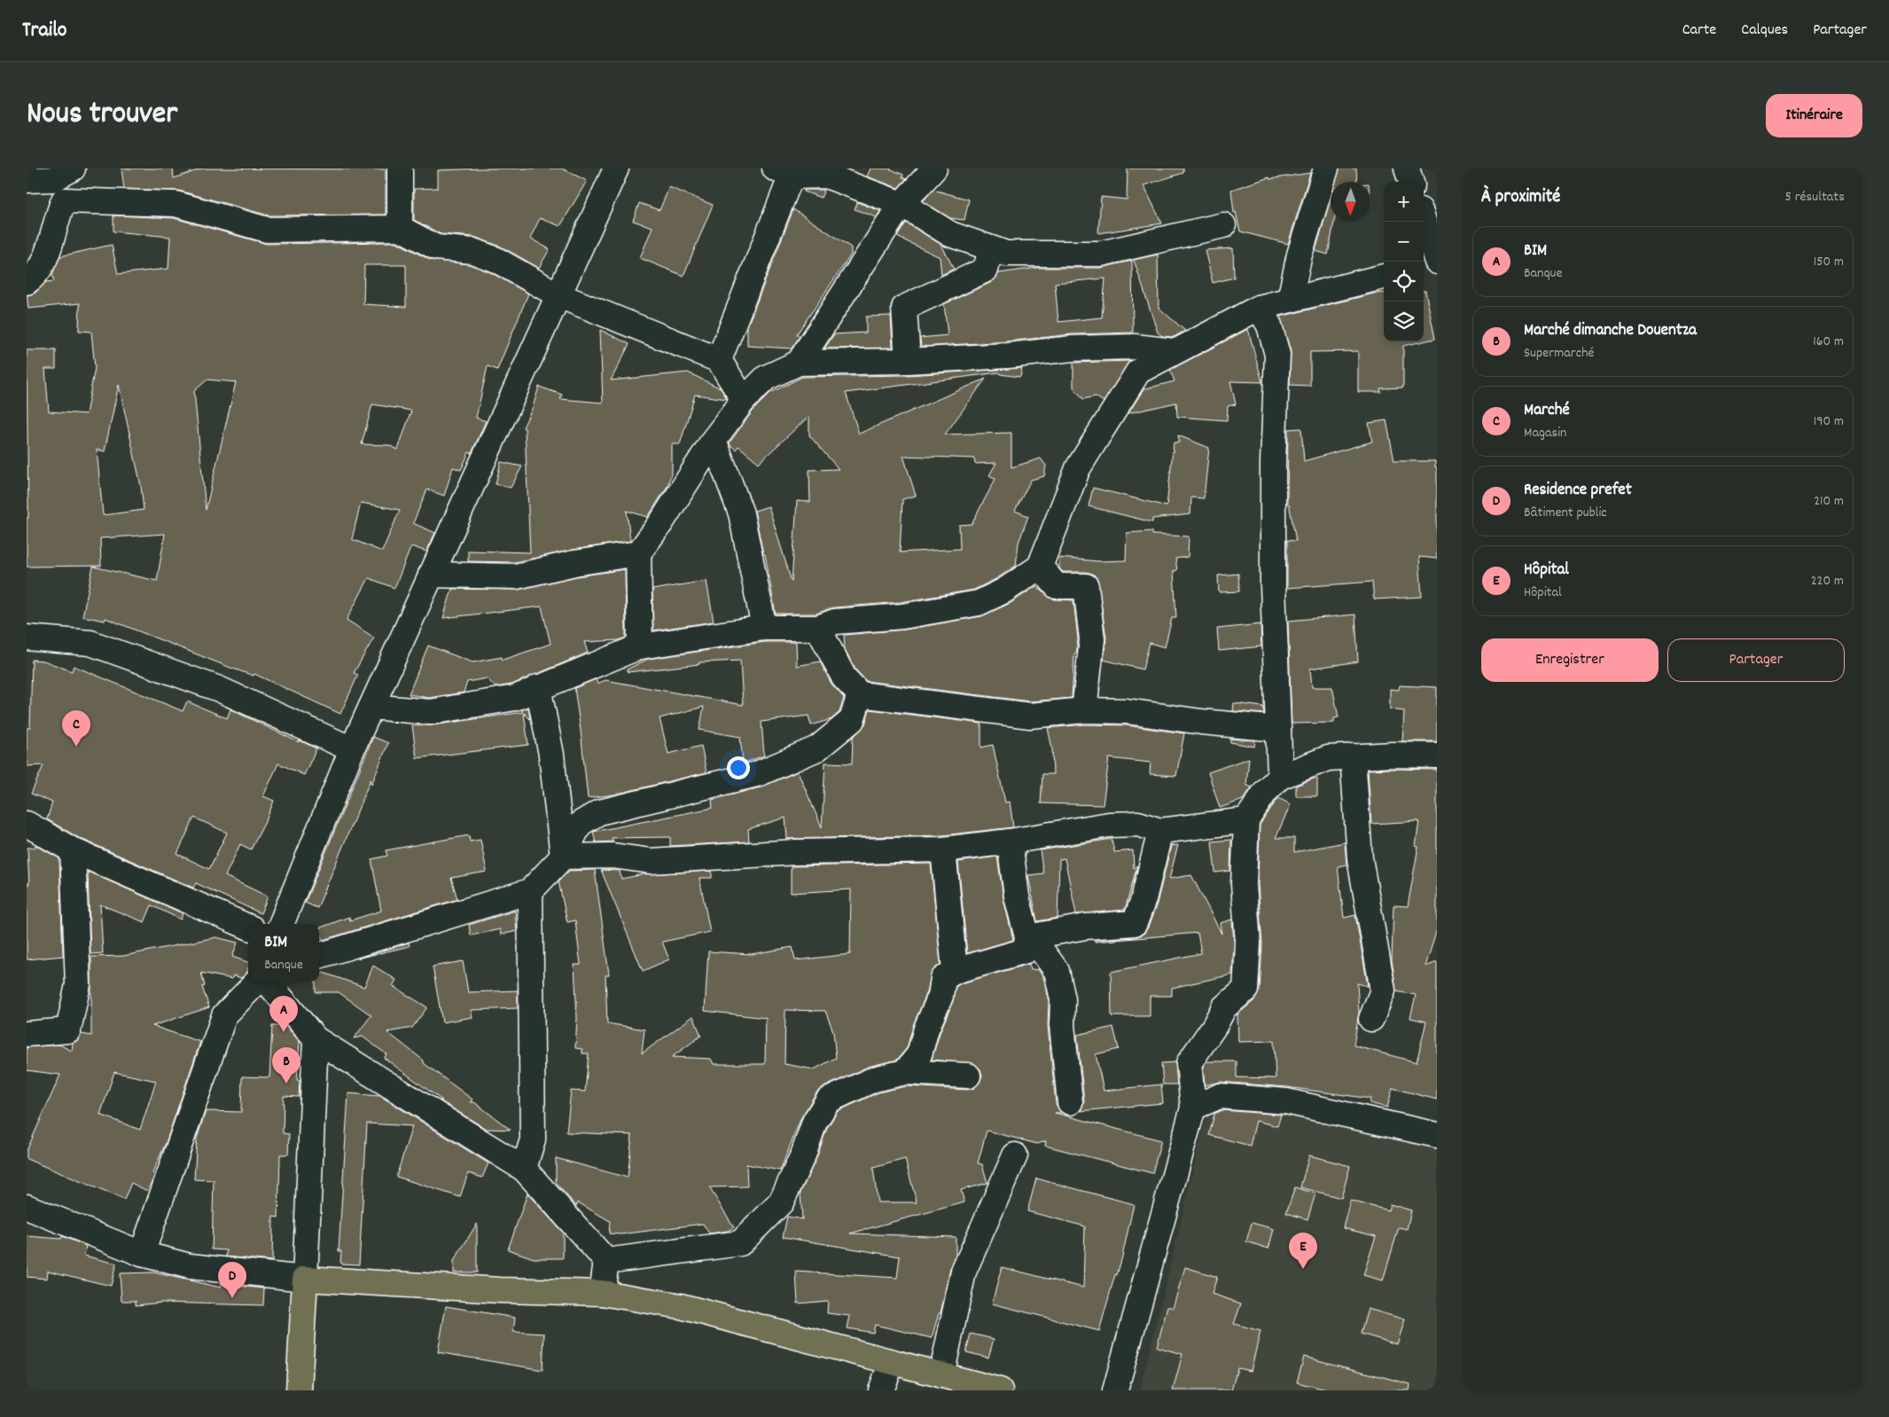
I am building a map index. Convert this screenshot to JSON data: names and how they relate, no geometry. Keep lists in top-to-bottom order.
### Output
{
  "north": "bottom",
  "page": {
    "header": "Trailo",
    "nav": ["Carte", "Calques", "Partager"],
    "title": "Nous trouver",
    "buttons": [
      "Itinéraire",
      ["Enregistrer", "Partager"]
    ],
    "heading": ["À proximité", "5 résultats"],
    "map_buttons": ["+", "−"],
    "list": [
      {
        "mark": "A",
        "name": "BIM",
        "note": "Banque",
        "value": "150 m"
      },
      {
        "mark": "B",
        "name": "Marché dimanche Douentza",
        "note": "Supermarché",
        "value": "160 m"
      },
      {
        "mark": "C",
        "name": "Marché",
        "note": "Magasin",
        "value": "190 m"
      },
      {
        "mark": "D",
        "name": "Residence prefet",
        "note": "Bâtiment public",
        "value": "210 m"
      },
      {
        "mark": "E",
        "name": "Hôpital",
        "note": "Hôpital",
        "value": "220 m"
      }
    ],
    "pins": [
      "C",
      "A",
      "B",
      "E",
      "D"
    ],
    "popup": ["BIM", "Banque"]
  }
}
